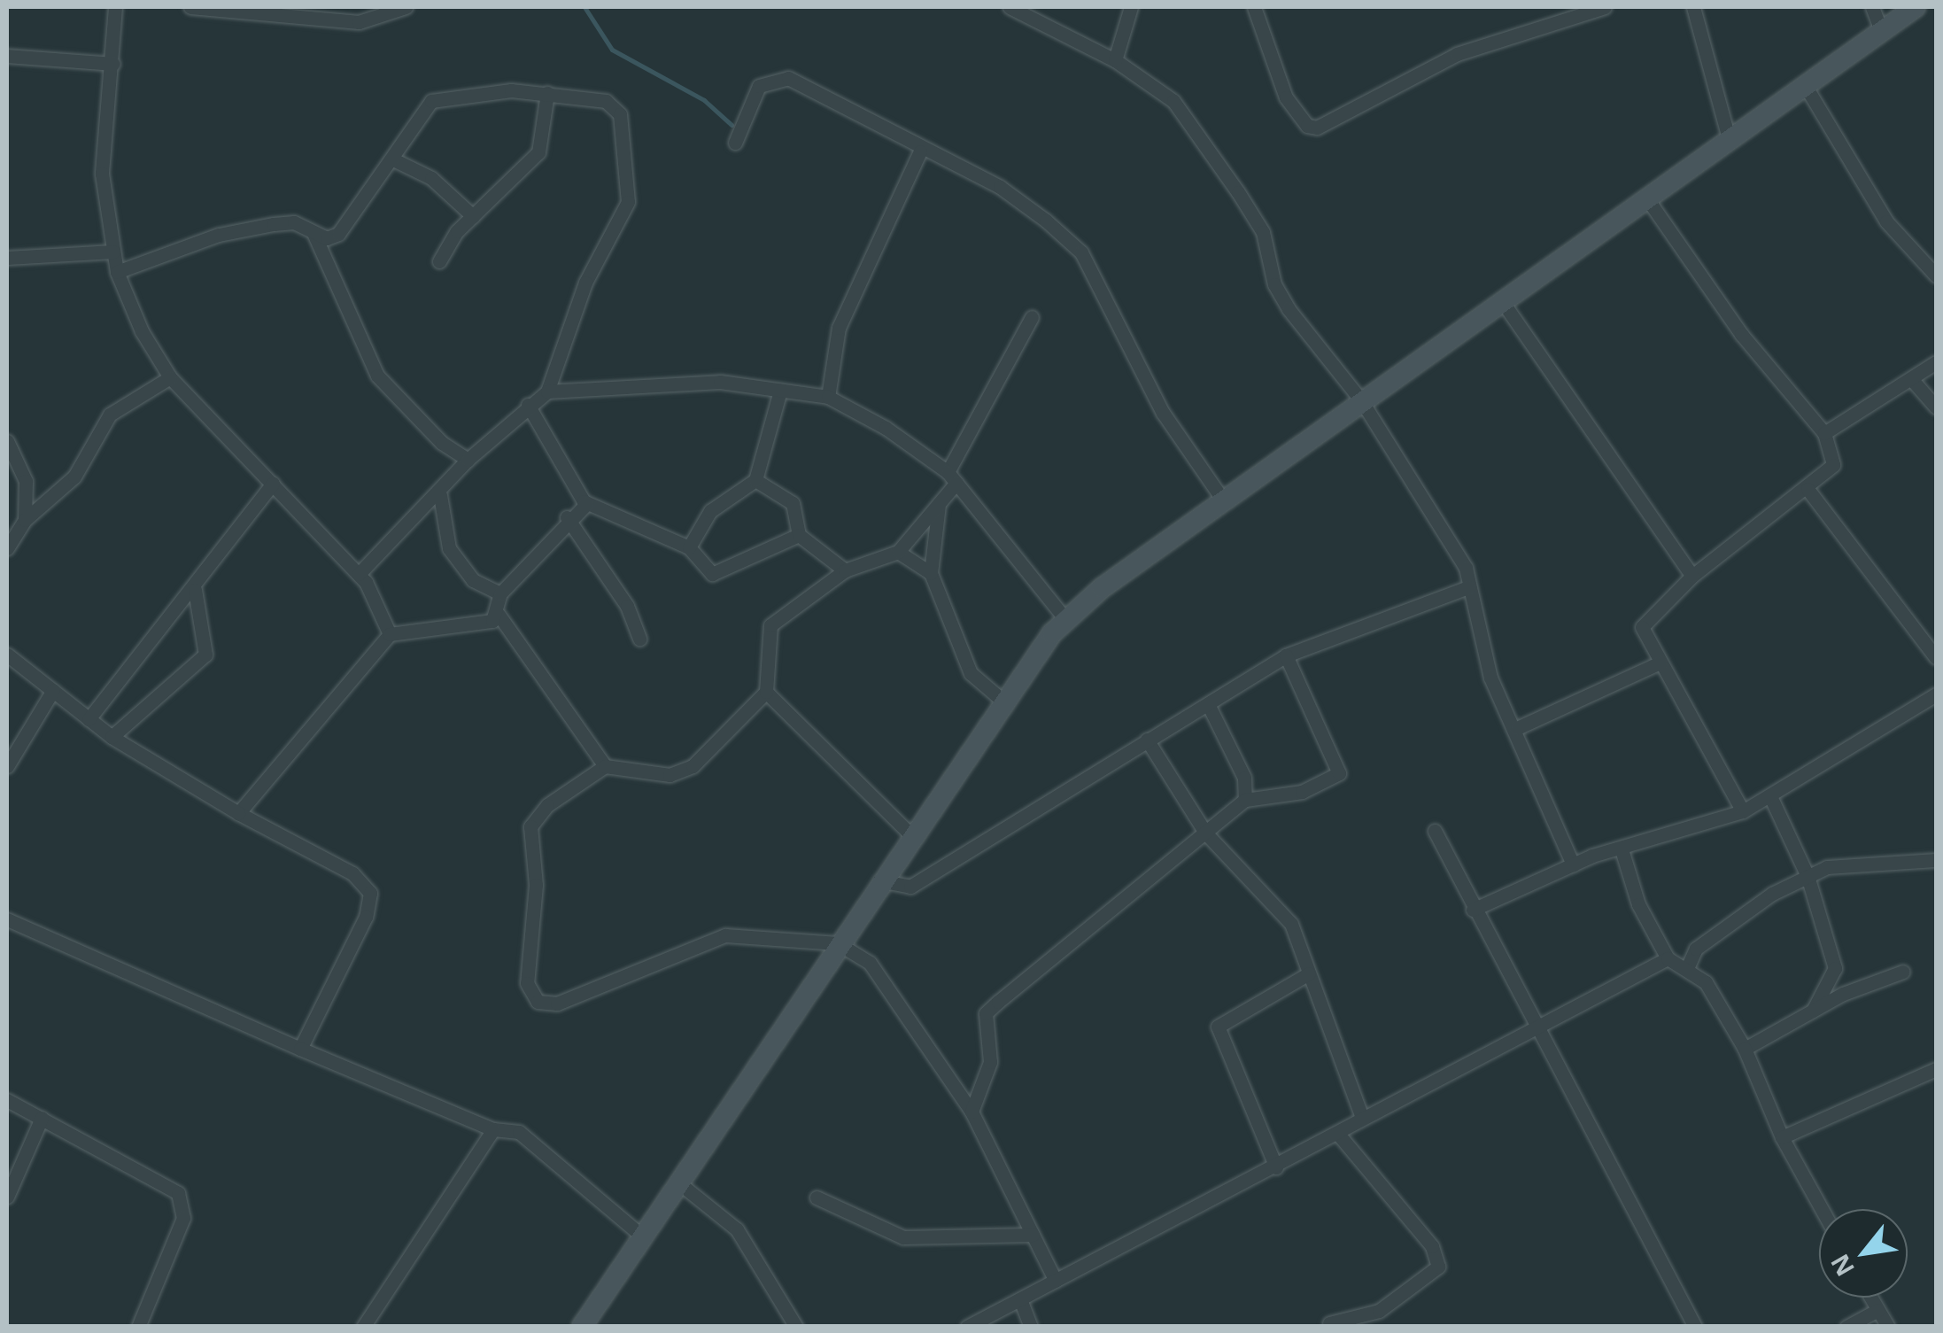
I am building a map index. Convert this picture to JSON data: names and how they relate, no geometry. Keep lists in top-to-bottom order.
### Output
{
  "north": "bottom left"
}
